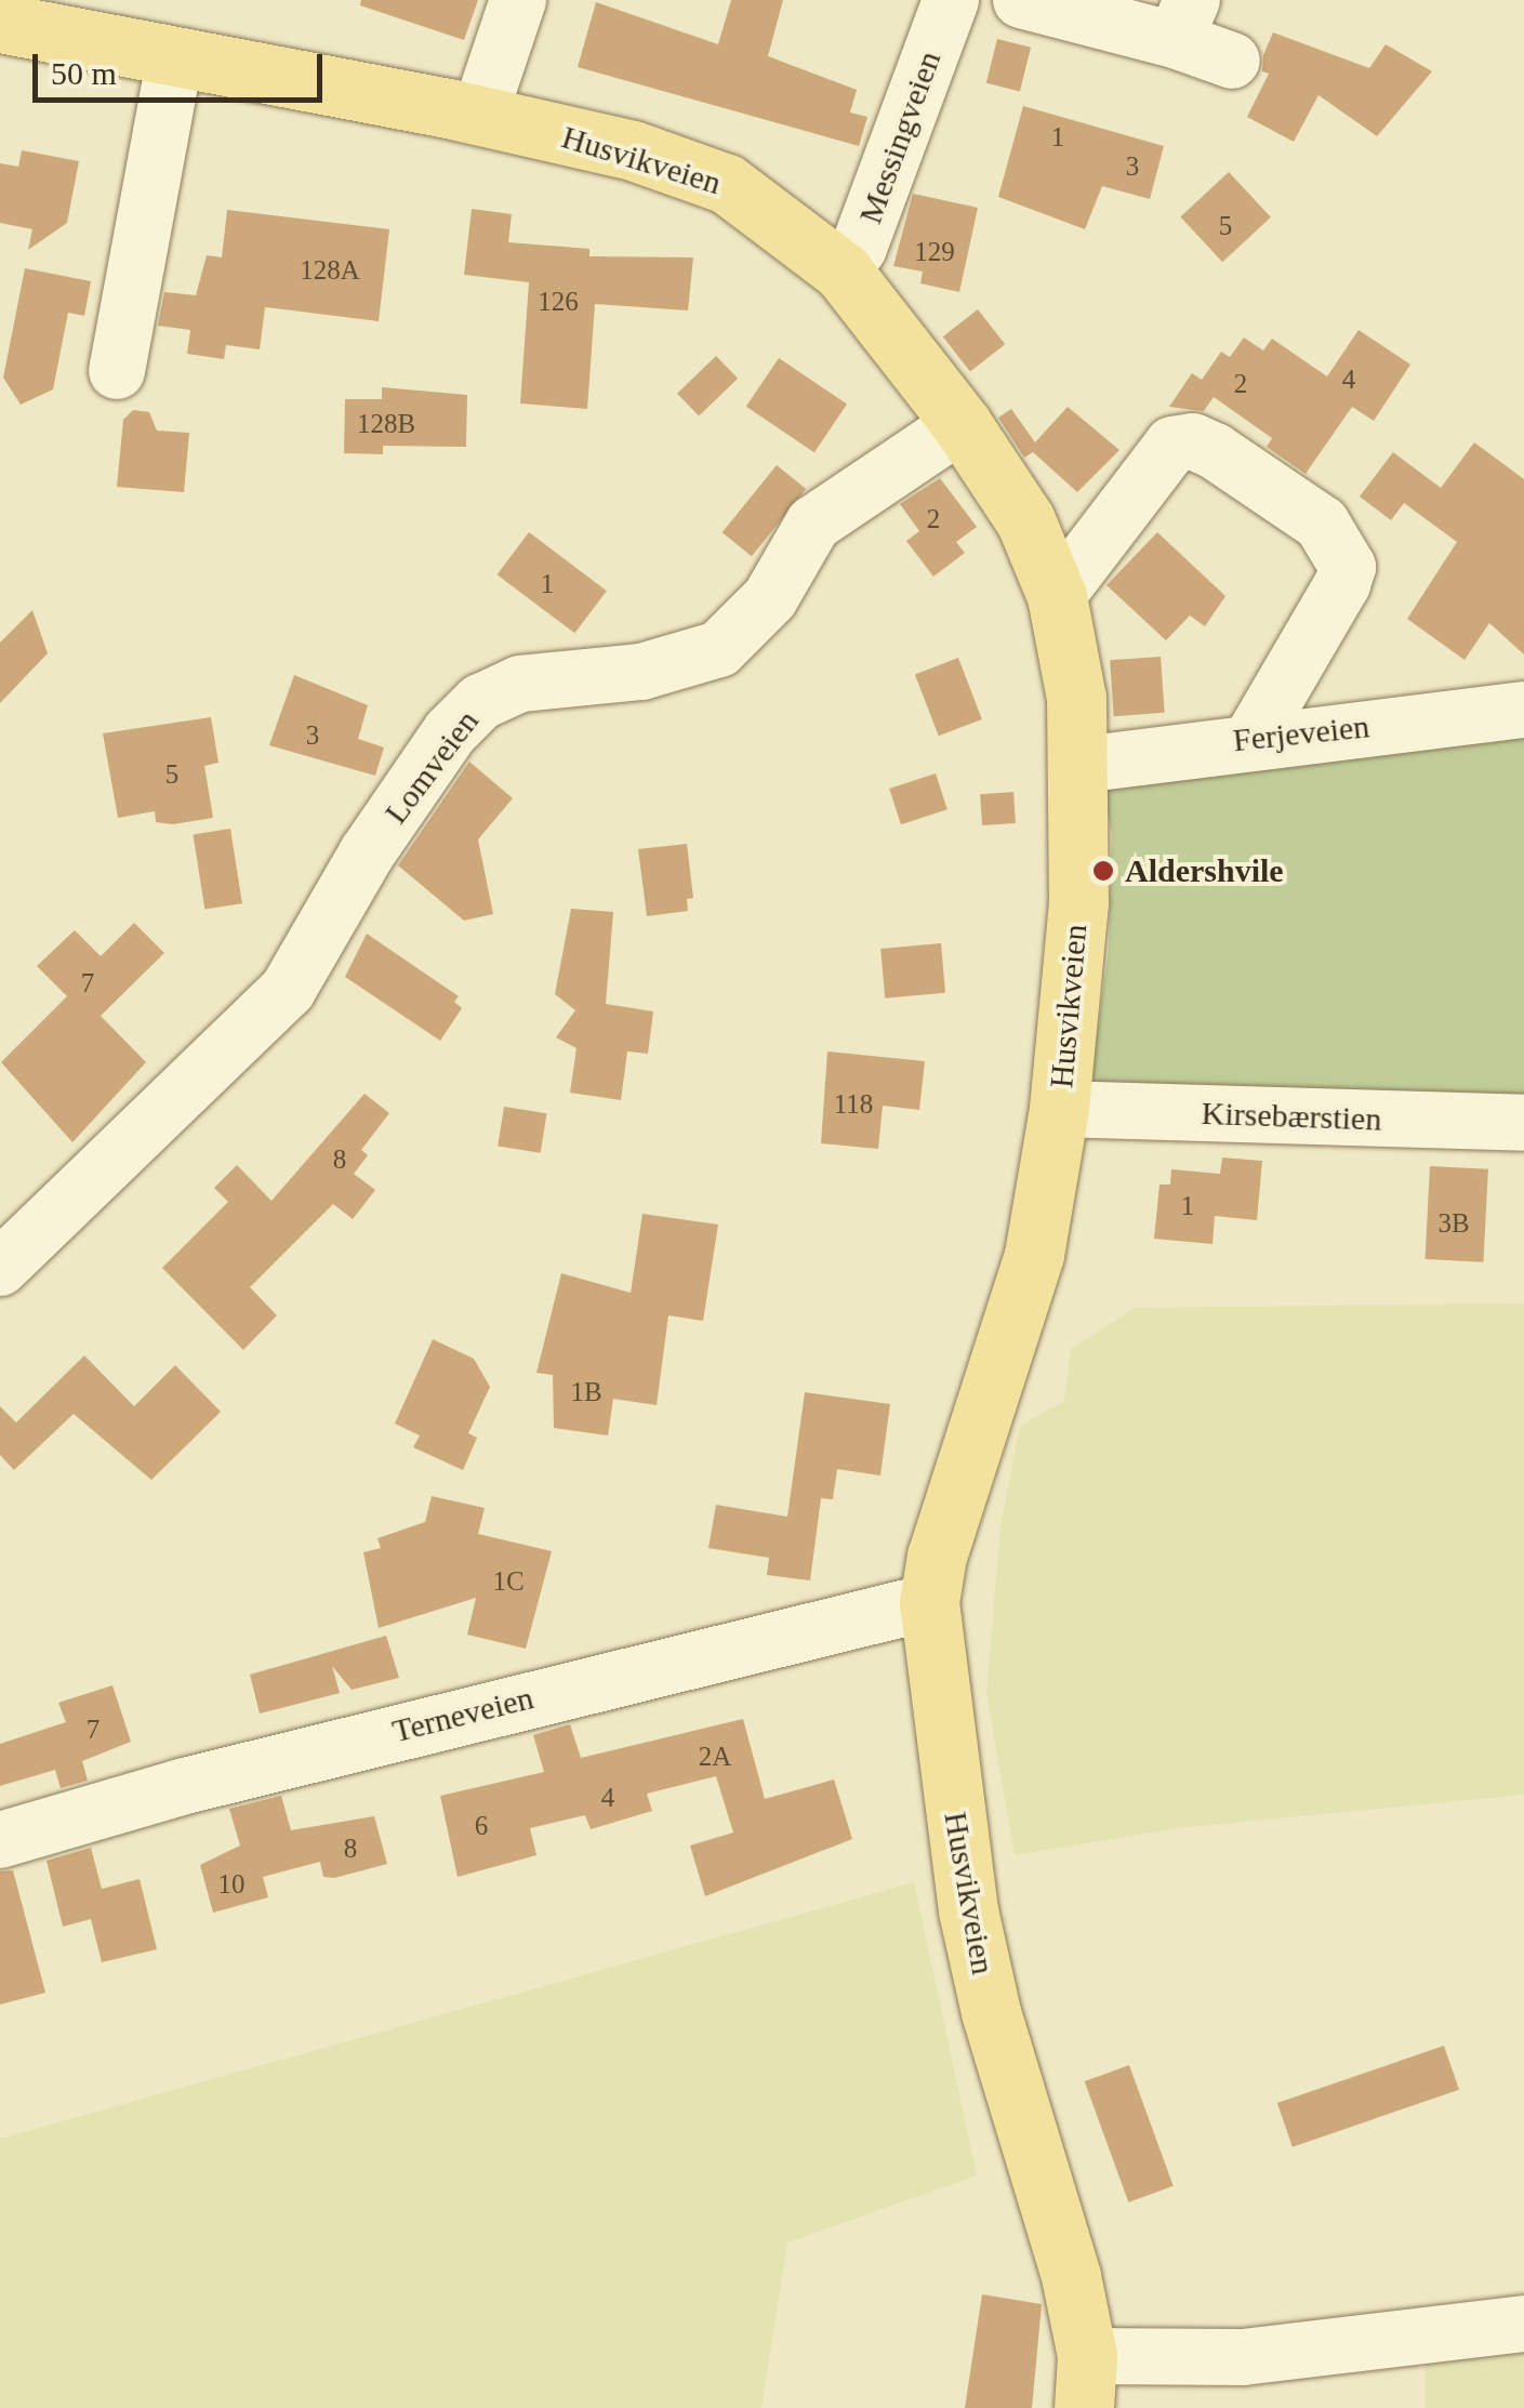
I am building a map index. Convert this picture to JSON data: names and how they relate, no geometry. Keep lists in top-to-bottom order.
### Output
{
  "streets": {
    "main road": ["Husvikveien"],
    "street": [
      "Messingveien",
      "Ferjeveien",
      "Lomveien",
      "Kirsebærstien",
      "Terneveien"
    ]
  },
  "crossings": [
    ["Messingveien", "Husvikveien"],
    ["Husvikveien", "Ferjeveien"],
    ["Husvikveien", "Lomveien"],
    ["Husvikveien", "Kirsebærstien"],
    ["Husvikveien", "Terneveien"]
  ],
  "places": ["Aldershvile"],
  "house_numbers": [
    "1",
    "3",
    "5",
    "129",
    "128A",
    "126",
    "4",
    "2",
    "128B",
    "2",
    "1",
    "3",
    "5",
    "7",
    "118",
    "8",
    "1",
    "3B",
    "1B",
    "1C",
    "7",
    "2A",
    "4",
    "6",
    "8",
    "10"
  ],
  "scale_bar": "50 m"
}
